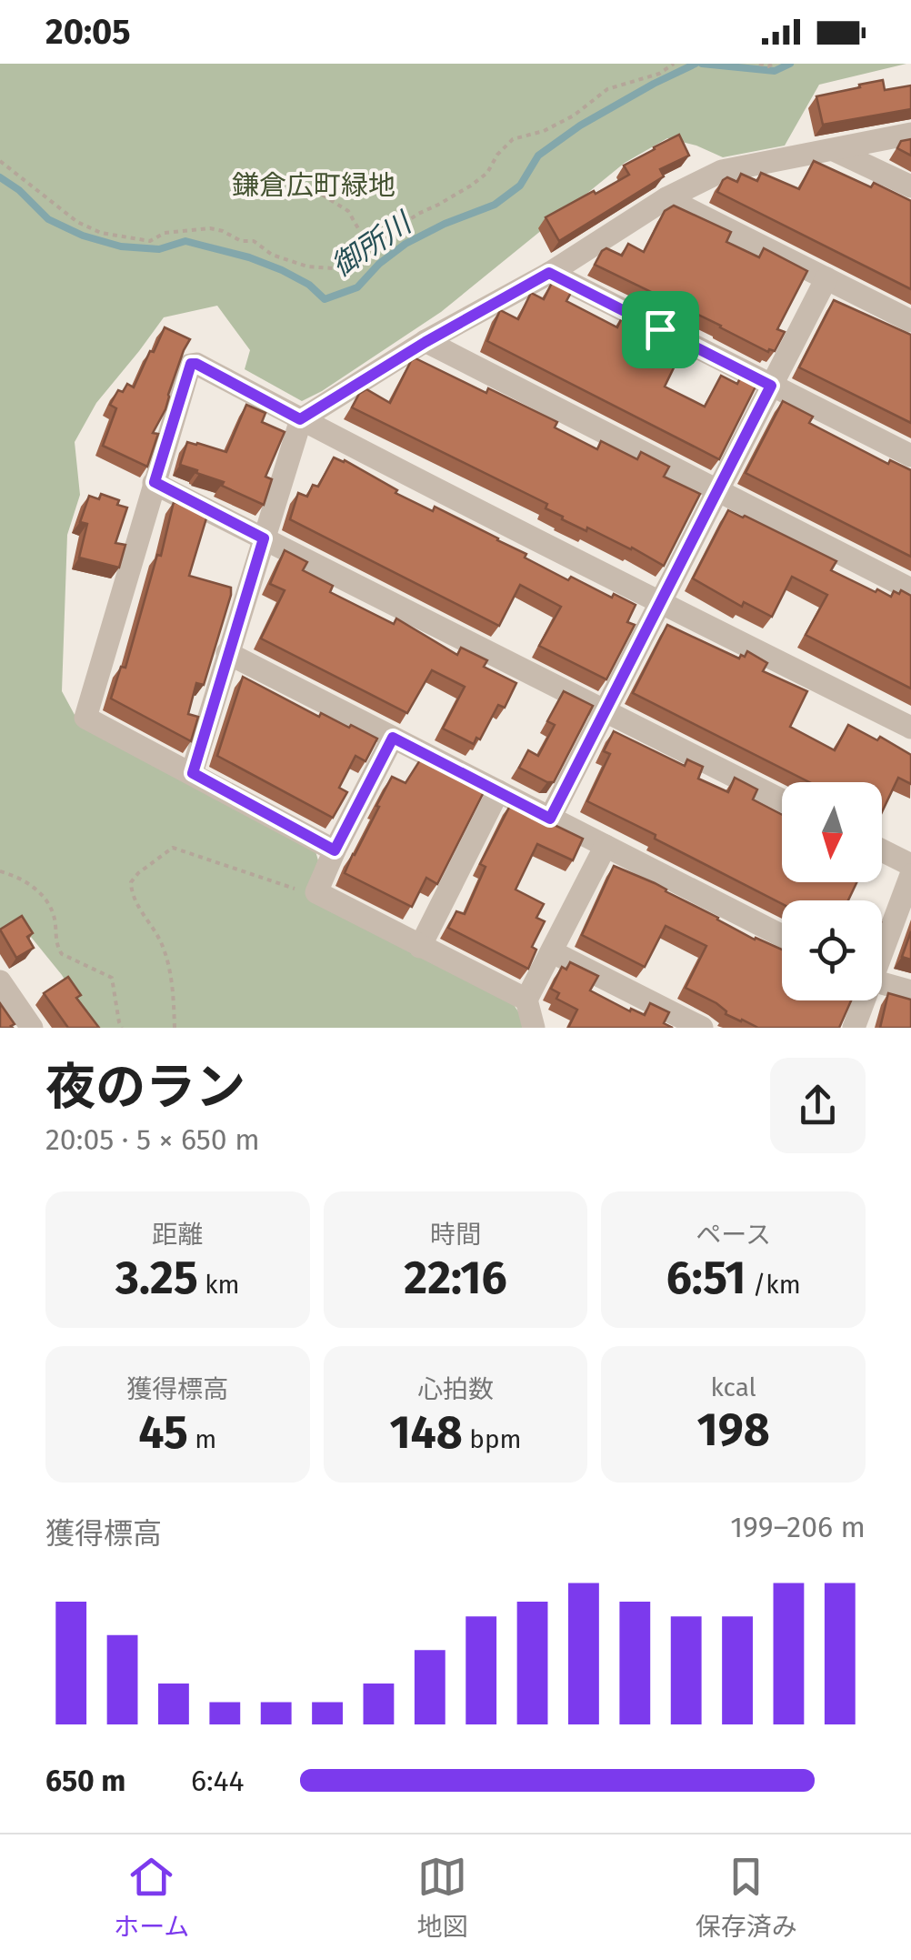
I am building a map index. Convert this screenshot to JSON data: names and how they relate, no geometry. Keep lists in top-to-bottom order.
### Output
{
  "water": ["御所川"],
  "parks": ["鎌倉広町緑地"],
  "north": "bottom",
  "page": {
    "status": "20:05",
    "heading": ["夜のラン", "20:05 · 5 × 650 m"],
    "stats": [
      ["距離", "3.25 km"],
      ["時間", "22:16"],
      ["ペース", "6:51 /km"],
      ["獲得標高", "45 m"],
      ["心拍数", "148 bpm"],
      ["kcal", "198"]
    ],
    "chart": ["獲得標高", "199–206 m"],
    "list": [
      {
        "name": "650 m",
        "note": "6:44"
      }
    ],
    "tabs": ["ホーム", "地図", "保存済み"]
  }
}
